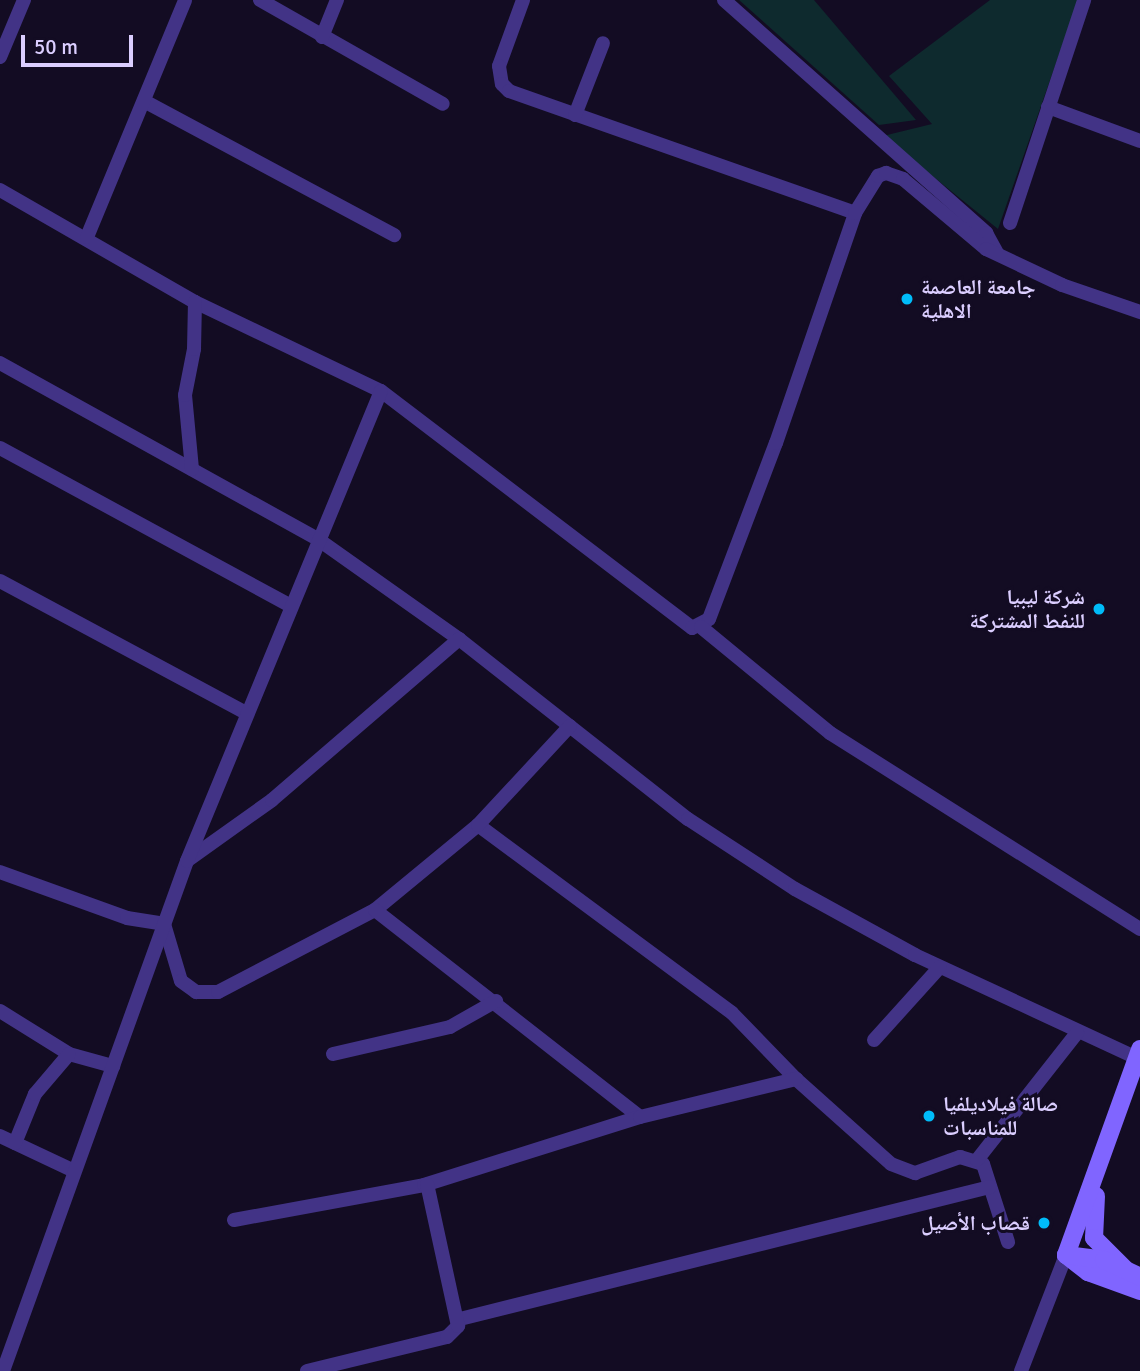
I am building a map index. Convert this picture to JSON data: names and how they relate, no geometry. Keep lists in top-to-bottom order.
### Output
{
  "places": [
    "جامعة العاصمة الاهلية",
    "شركة ليبيا للنفط المشتركة",
    "صالة فيلاديلفيا للمناسبات",
    "قصاب الأصيل"
  ],
  "scale_bar": "50 m"
}
